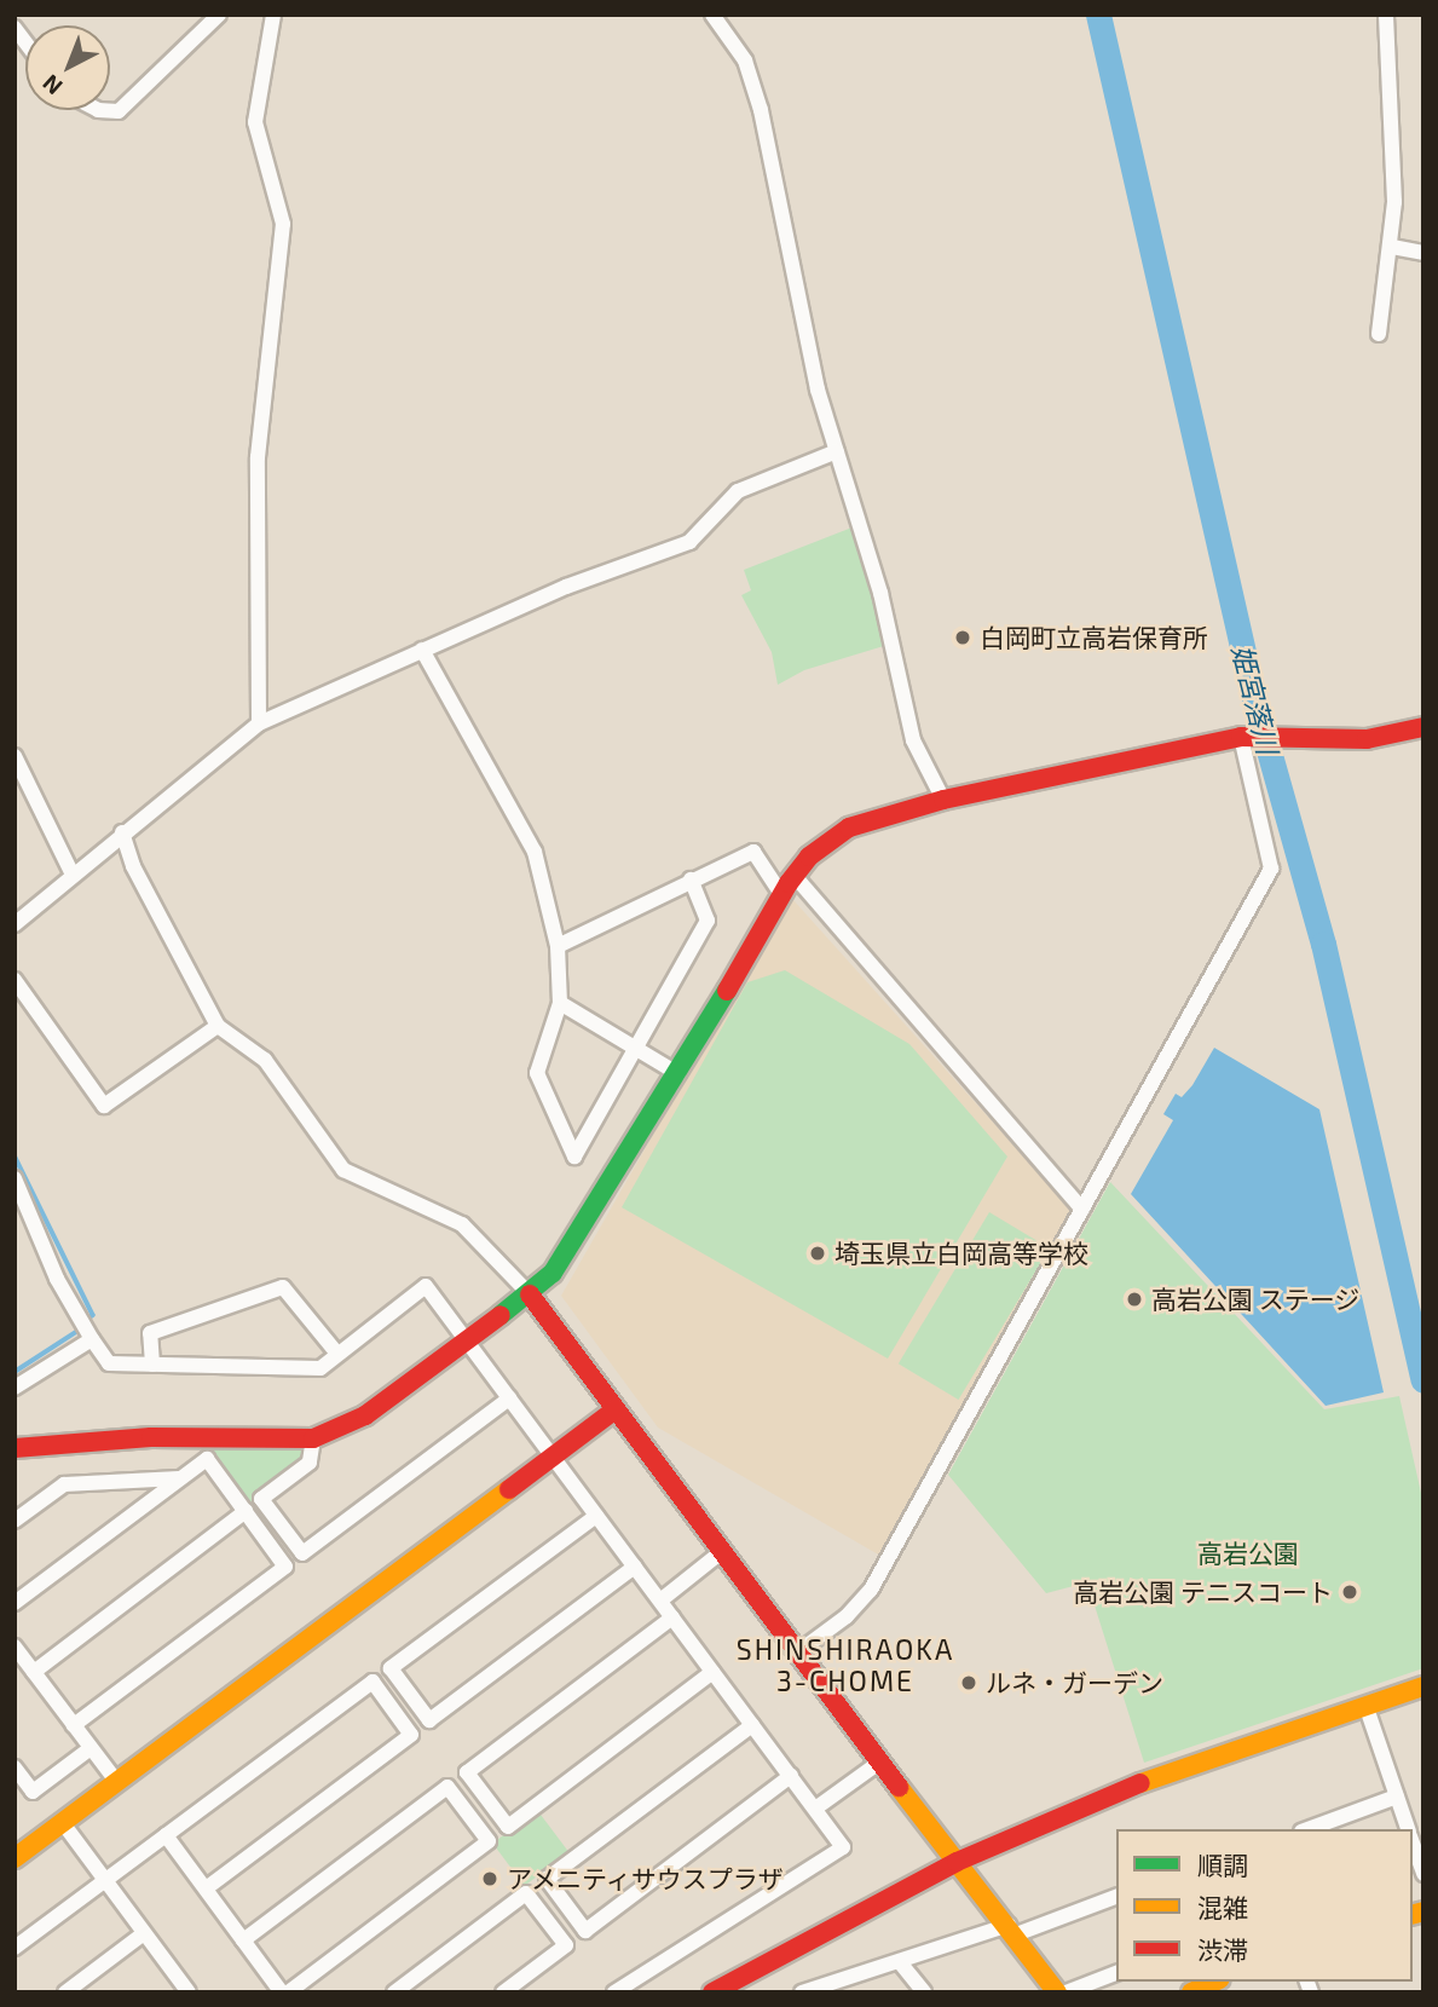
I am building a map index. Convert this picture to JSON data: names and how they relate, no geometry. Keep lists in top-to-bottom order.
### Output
{
  "districts": ["SHINSHIRAOKA 3-CHOME"],
  "water": ["姫宮落川"],
  "parks": ["高岩公園"],
  "places": [
    "白岡町立高岩保育所",
    "埼玉県立白岡高等学校",
    "高岩公園 ステージ",
    "高岩公園 テニスコート",
    "ルネ・ガーデン",
    "アメニティサウスプラザ"
  ],
  "legend": ["順調", "混雑", "渋滞"],
  "north": "bottom left"
}
